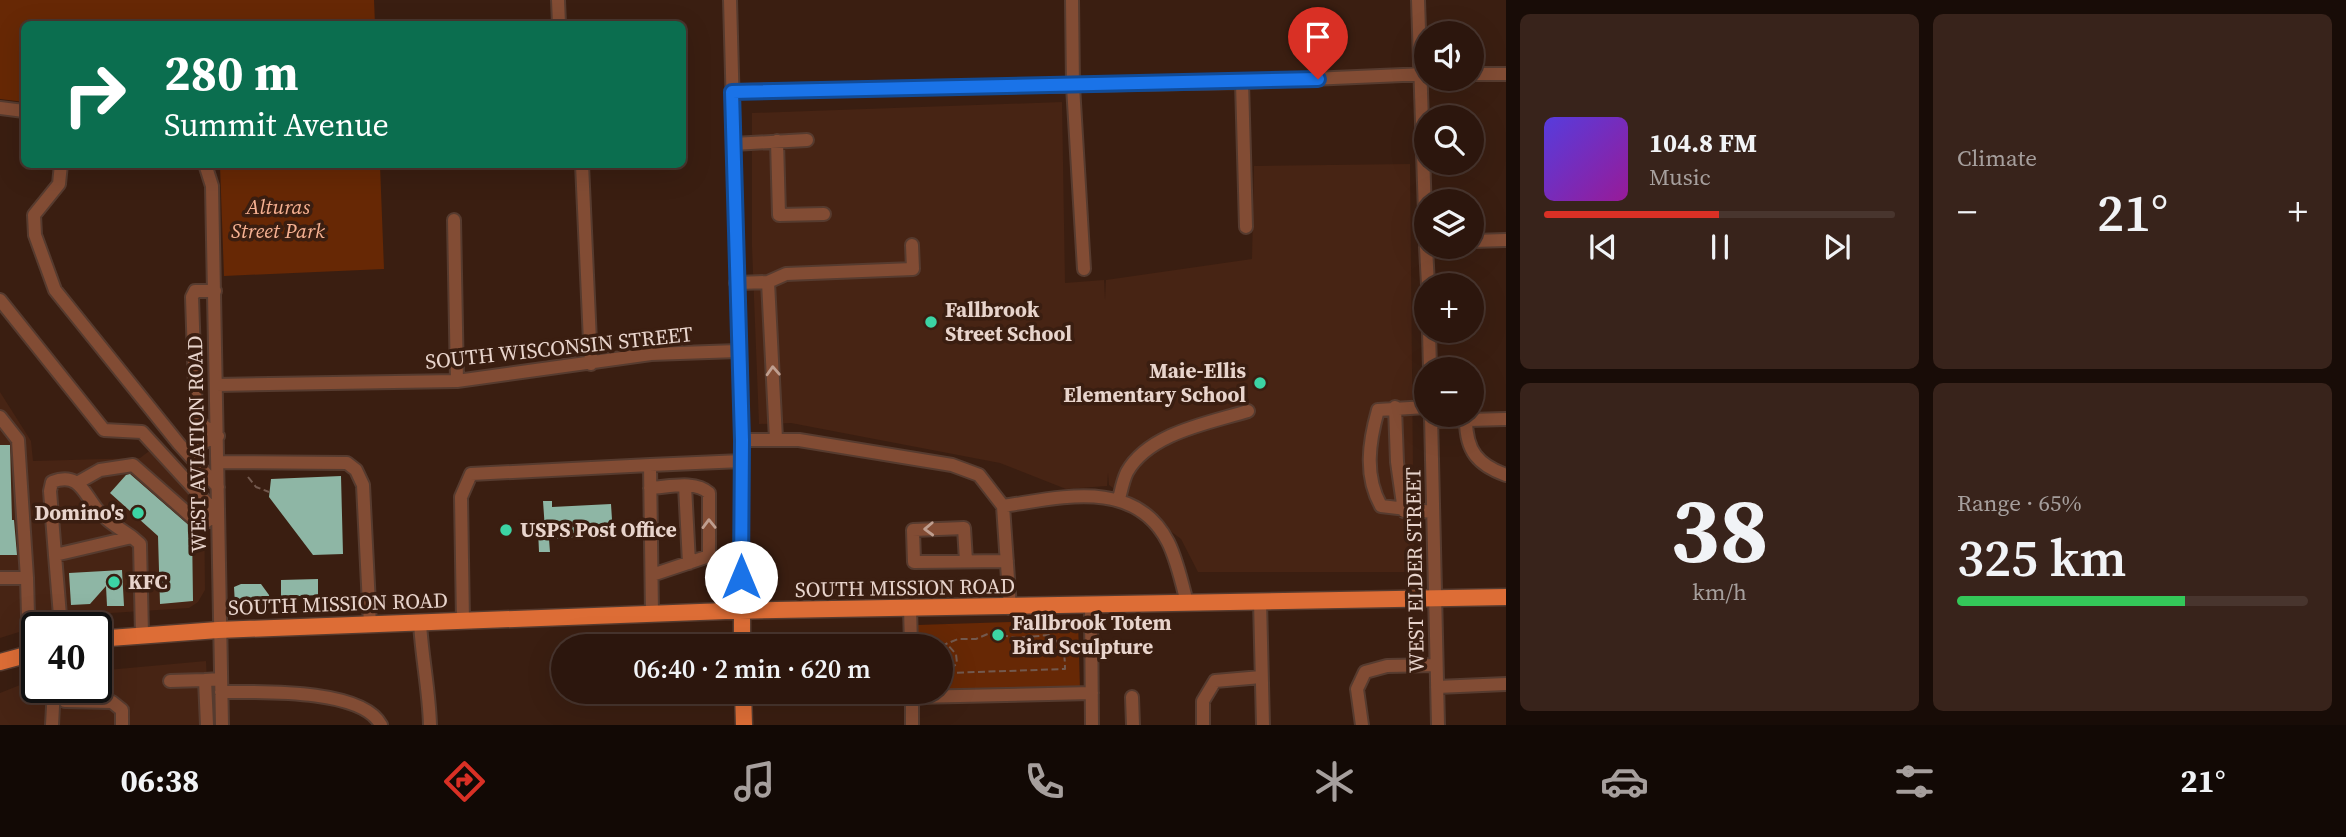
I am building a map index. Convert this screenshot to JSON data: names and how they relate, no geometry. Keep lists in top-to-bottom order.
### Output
{
  "streets": {
    "main road": ["SOUTH MISSION ROAD"],
    "street": ["SOUTH WISCONSIN STREET", "WEST AVIATION ROAD", "WEST ELDER STREET"]
  },
  "crossings": [
    ["SOUTH WISCONSIN STREET", "WEST AVIATION ROAD"],
    ["WEST AVIATION ROAD", "SOUTH MISSION ROAD"],
    ["WEST ELDER STREET", "SOUTH MISSION ROAD"]
  ],
  "parks": ["Alturas Street Park"],
  "places": [
    "Fallbrook Street School",
    "Maie-Ellis Elementary School",
    "Domino's",
    "USPS Post Office",
    "KFC",
    "Fallbrook Totem Bird Sculpture"
  ],
  "page": {
    "tile": [
      "Climate",
      ["38", "km/h"],
      ["Range · 65%", "325 km"]
    ],
    "map_buttons": ["+", "−"],
    "turn": ["280 m", "Summit Avenue"],
    "song": ["104.8 FM", "Music"],
    "heat": ["−", "21°", "+"],
    "limit": "40",
    "trip": "06:40 · 2 min · 620 m",
    "tabs": ["06:38", "21°"]
  }
}
